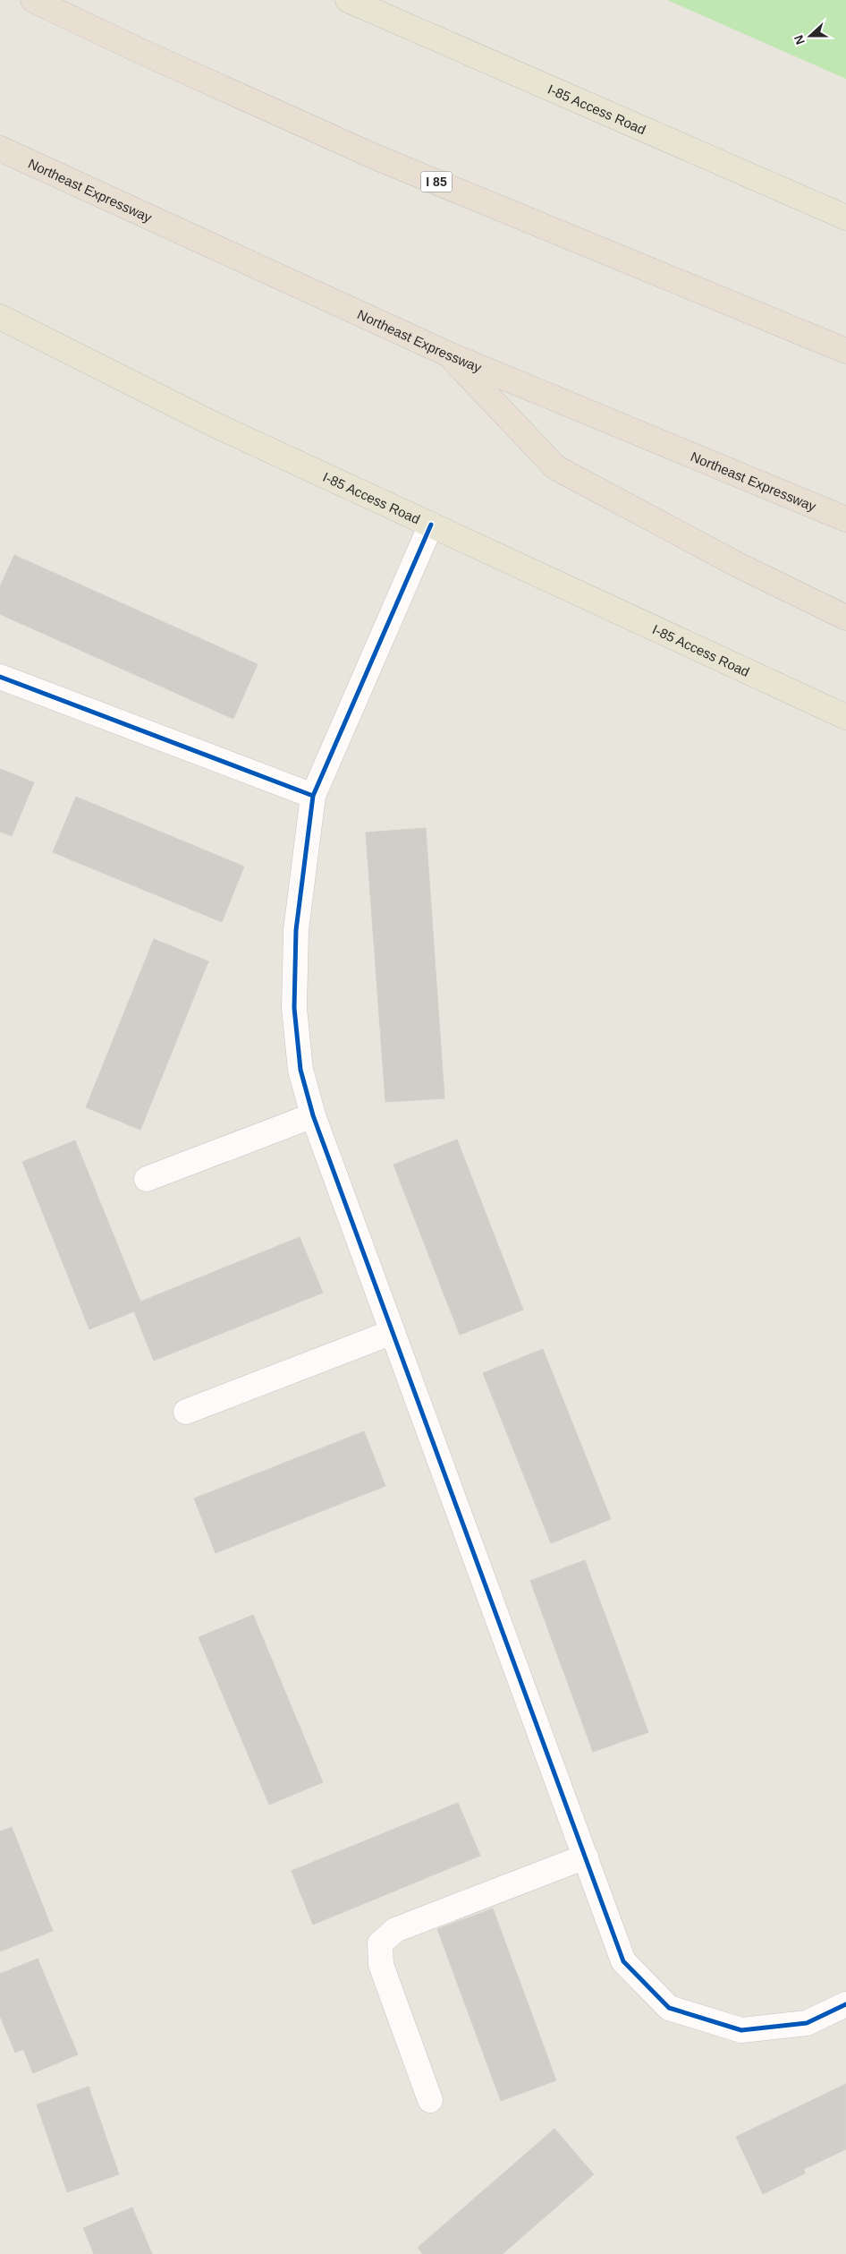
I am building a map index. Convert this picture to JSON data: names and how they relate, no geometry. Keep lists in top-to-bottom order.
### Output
{
  "streets": {
    "highway": ["I 85", "Northeast Expressway"],
    "main road": ["I-85 Access Road"]
  },
  "north": "left"
}
